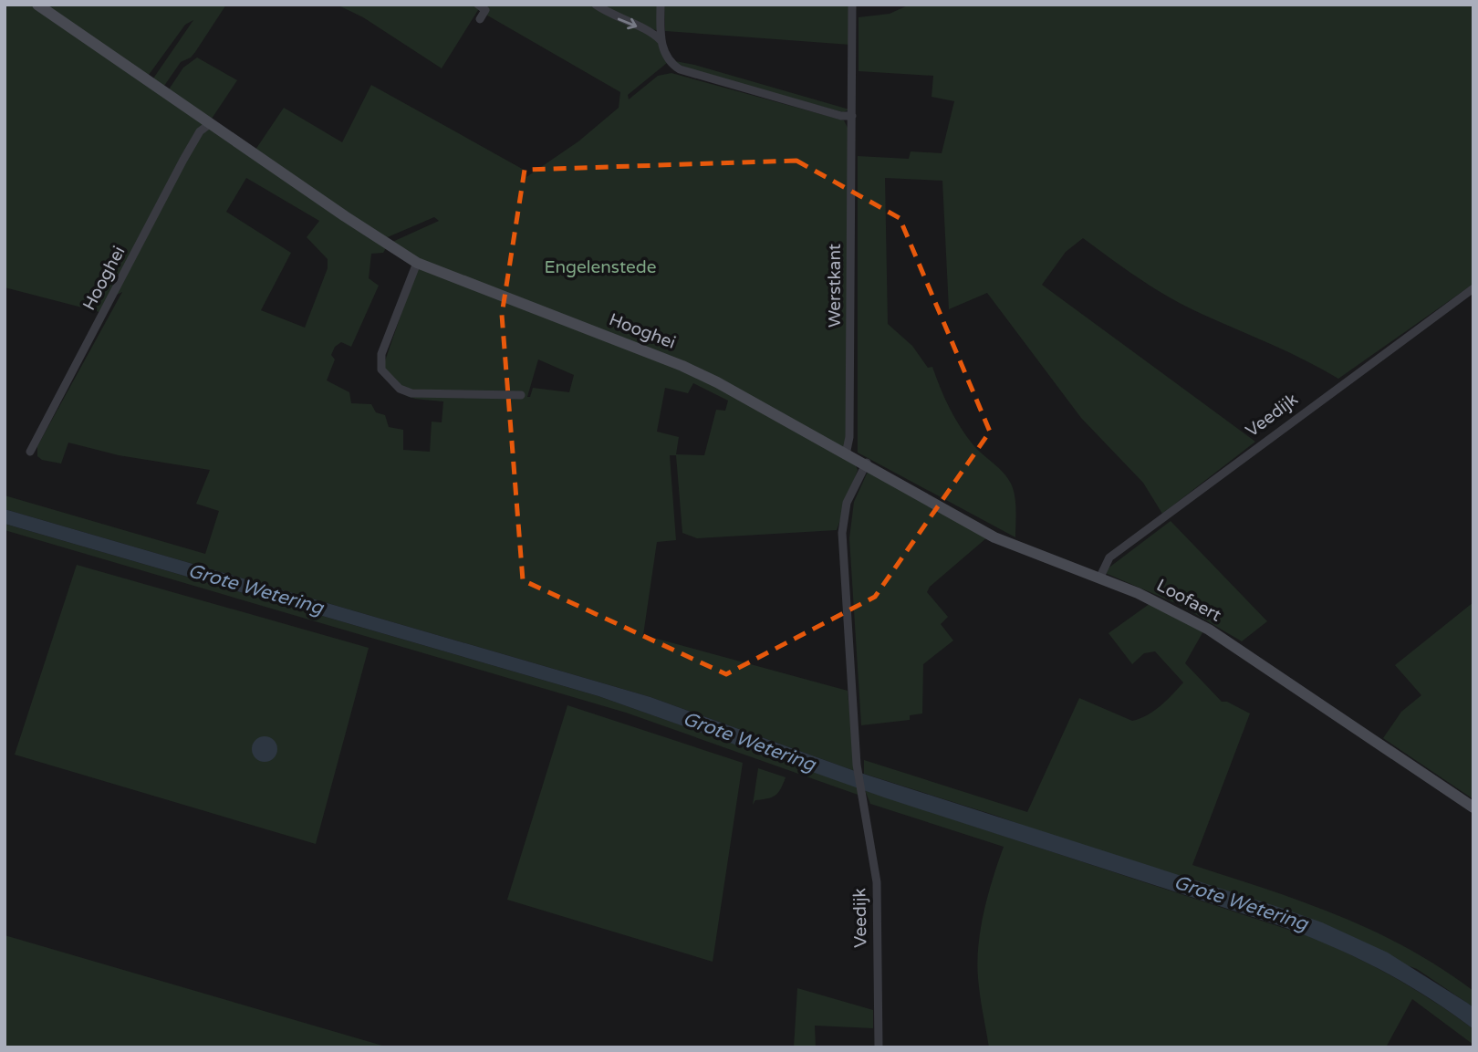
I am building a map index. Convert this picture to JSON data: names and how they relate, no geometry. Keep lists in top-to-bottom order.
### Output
{
  "streets": {
    "street": [
      "Hooghei",
      "Werstkant",
      "Veedijk",
      "Loofaert"
    ]
  },
  "crossings": [
    ["Hooghei", "Werstkant"],
    ["Hooghei", "Loofaert"],
    ["Werstkant", "Loofaert"],
    ["Veedijk", "Loofaert"]
  ],
  "water": ["Grote Wetering"],
  "parks": ["Engelenstede"]
}
